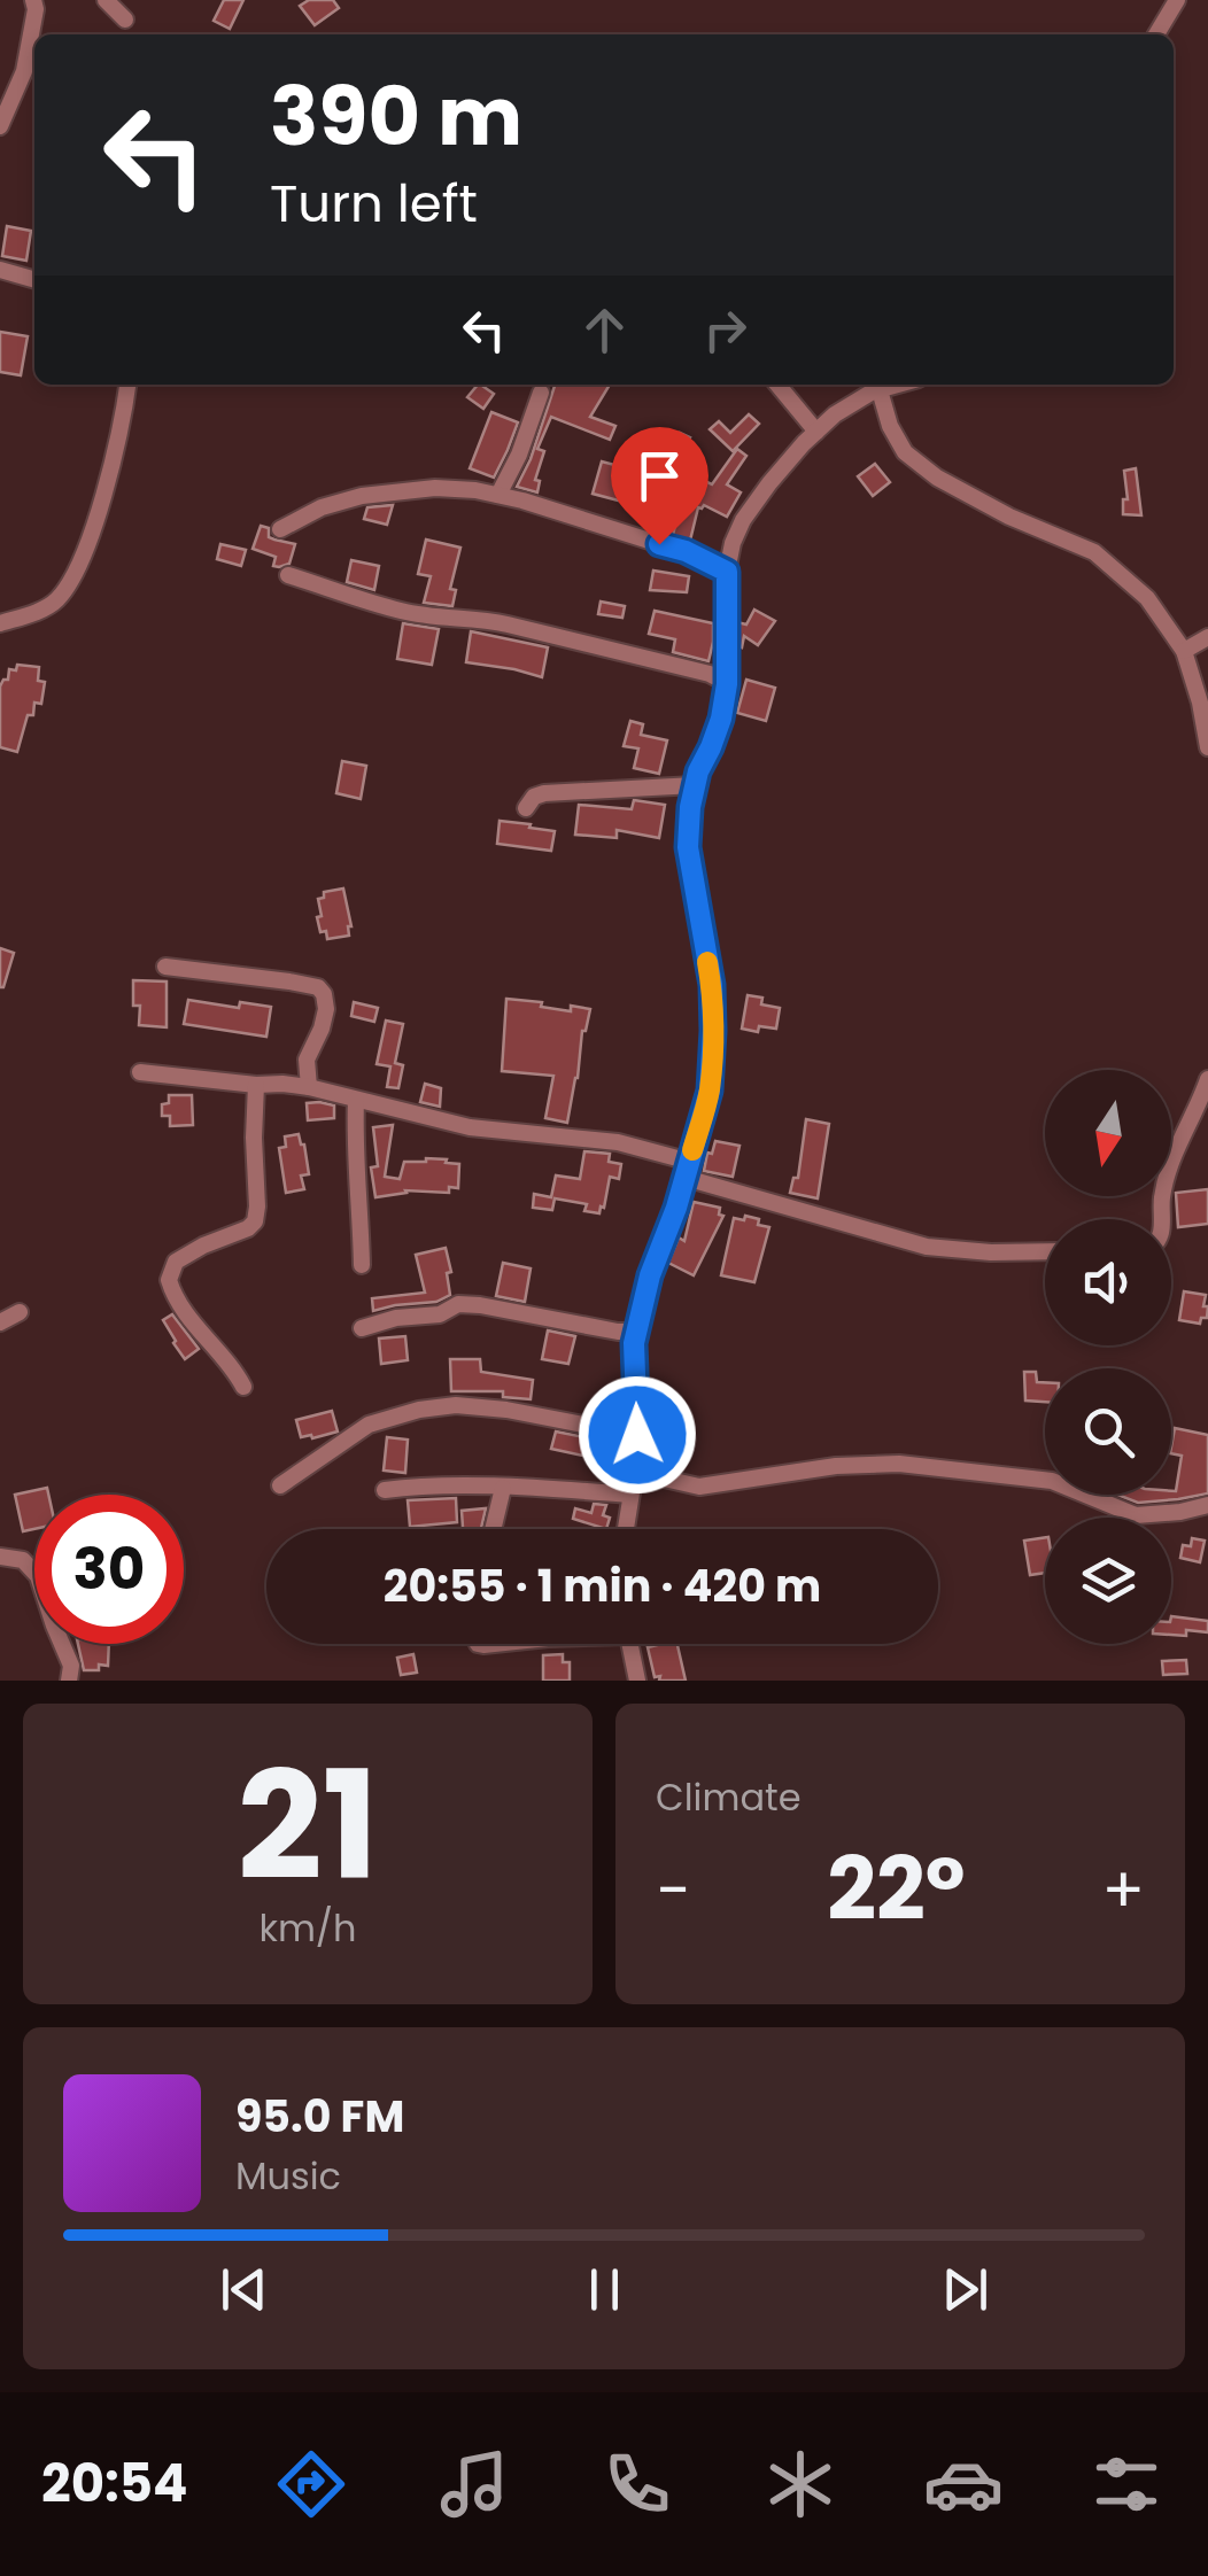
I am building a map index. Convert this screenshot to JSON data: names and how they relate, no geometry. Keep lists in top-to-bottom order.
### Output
{
  "north": "bottom",
  "page": {
    "turn": ["390 m", "Turn left"],
    "limit": "30",
    "trip": "20:55 · 1 min · 420 m",
    "tile": [
      ["21", "km/h"],
      "Climate"
    ],
    "heat": ["−", "22°", "+"],
    "song": ["95.0 FM", "Music"],
    "tabs": "20:54"
  }
}
